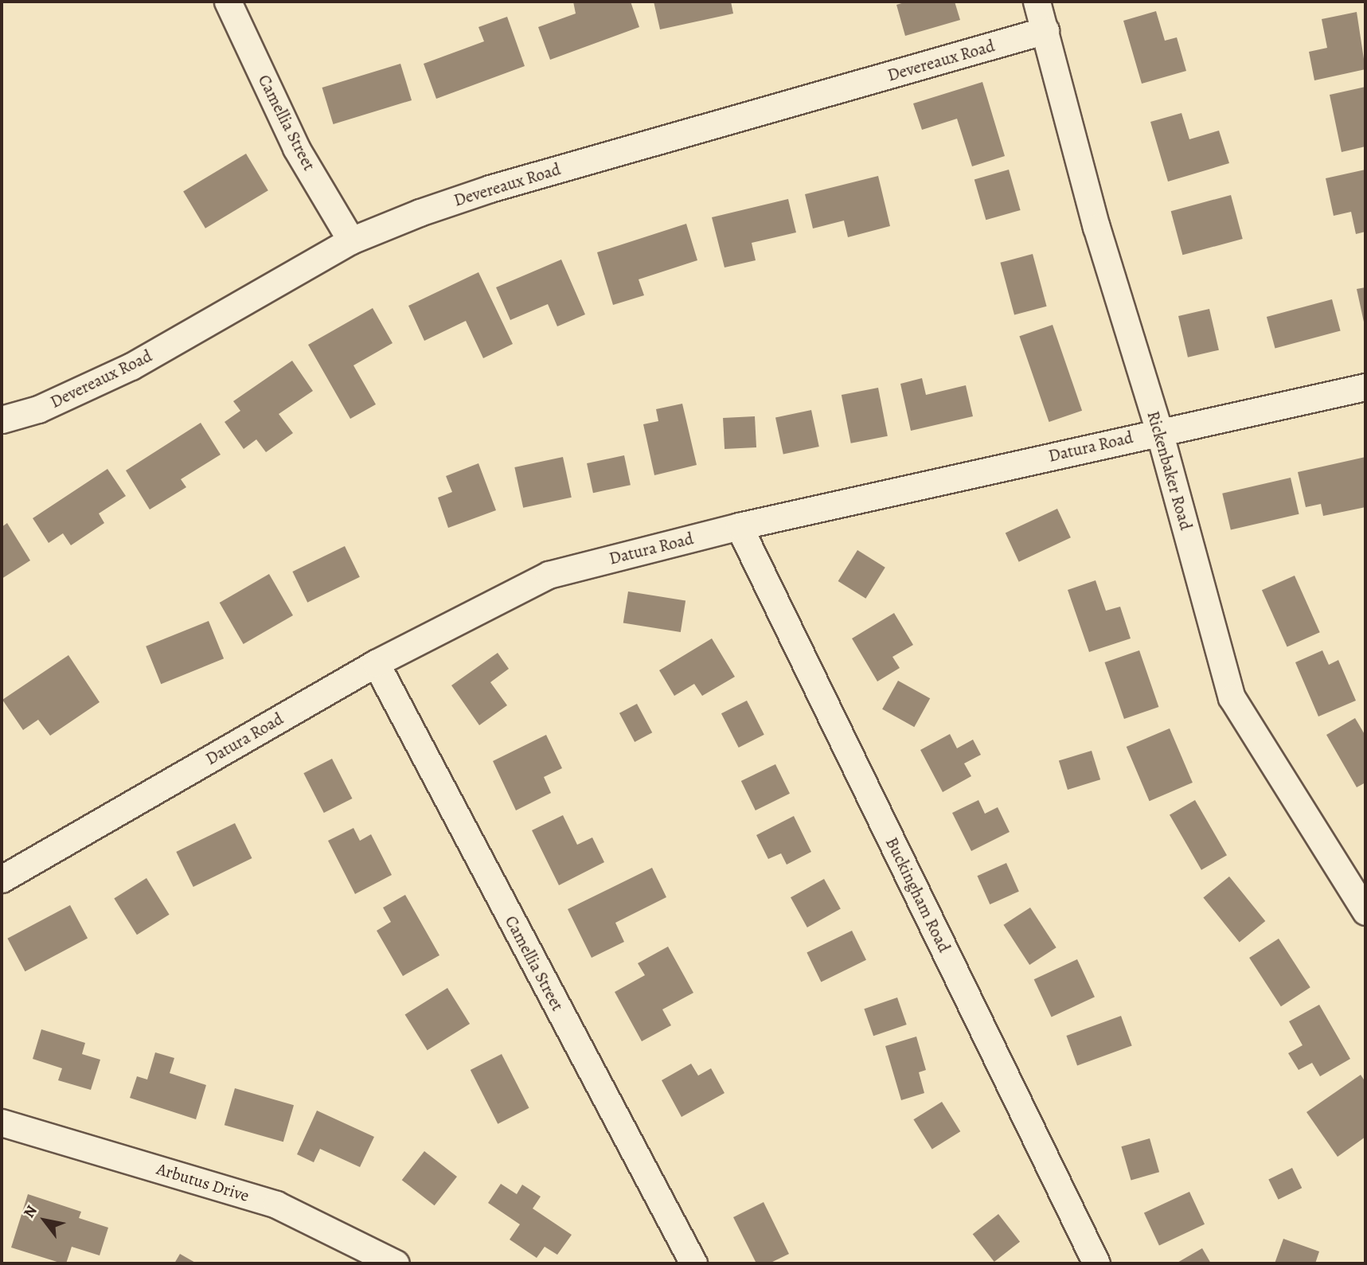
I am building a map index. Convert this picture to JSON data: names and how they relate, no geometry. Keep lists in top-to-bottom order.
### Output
{
  "streets": {
    "street": [
      "Devereaux Road",
      "Camellia Street",
      "Datura Road",
      "Rickenbaker Road",
      "Buckingham Road",
      "Arbutus Drive"
    ]
  },
  "crossings": [
    ["Devereaux Road", "Camellia Street"],
    ["Devereaux Road", "Rickenbaker Road"],
    ["Camellia Street", "Datura Road"],
    ["Datura Road", "Rickenbaker Road"],
    ["Datura Road", "Buckingham Road"]
  ],
  "north": "top left"
}
